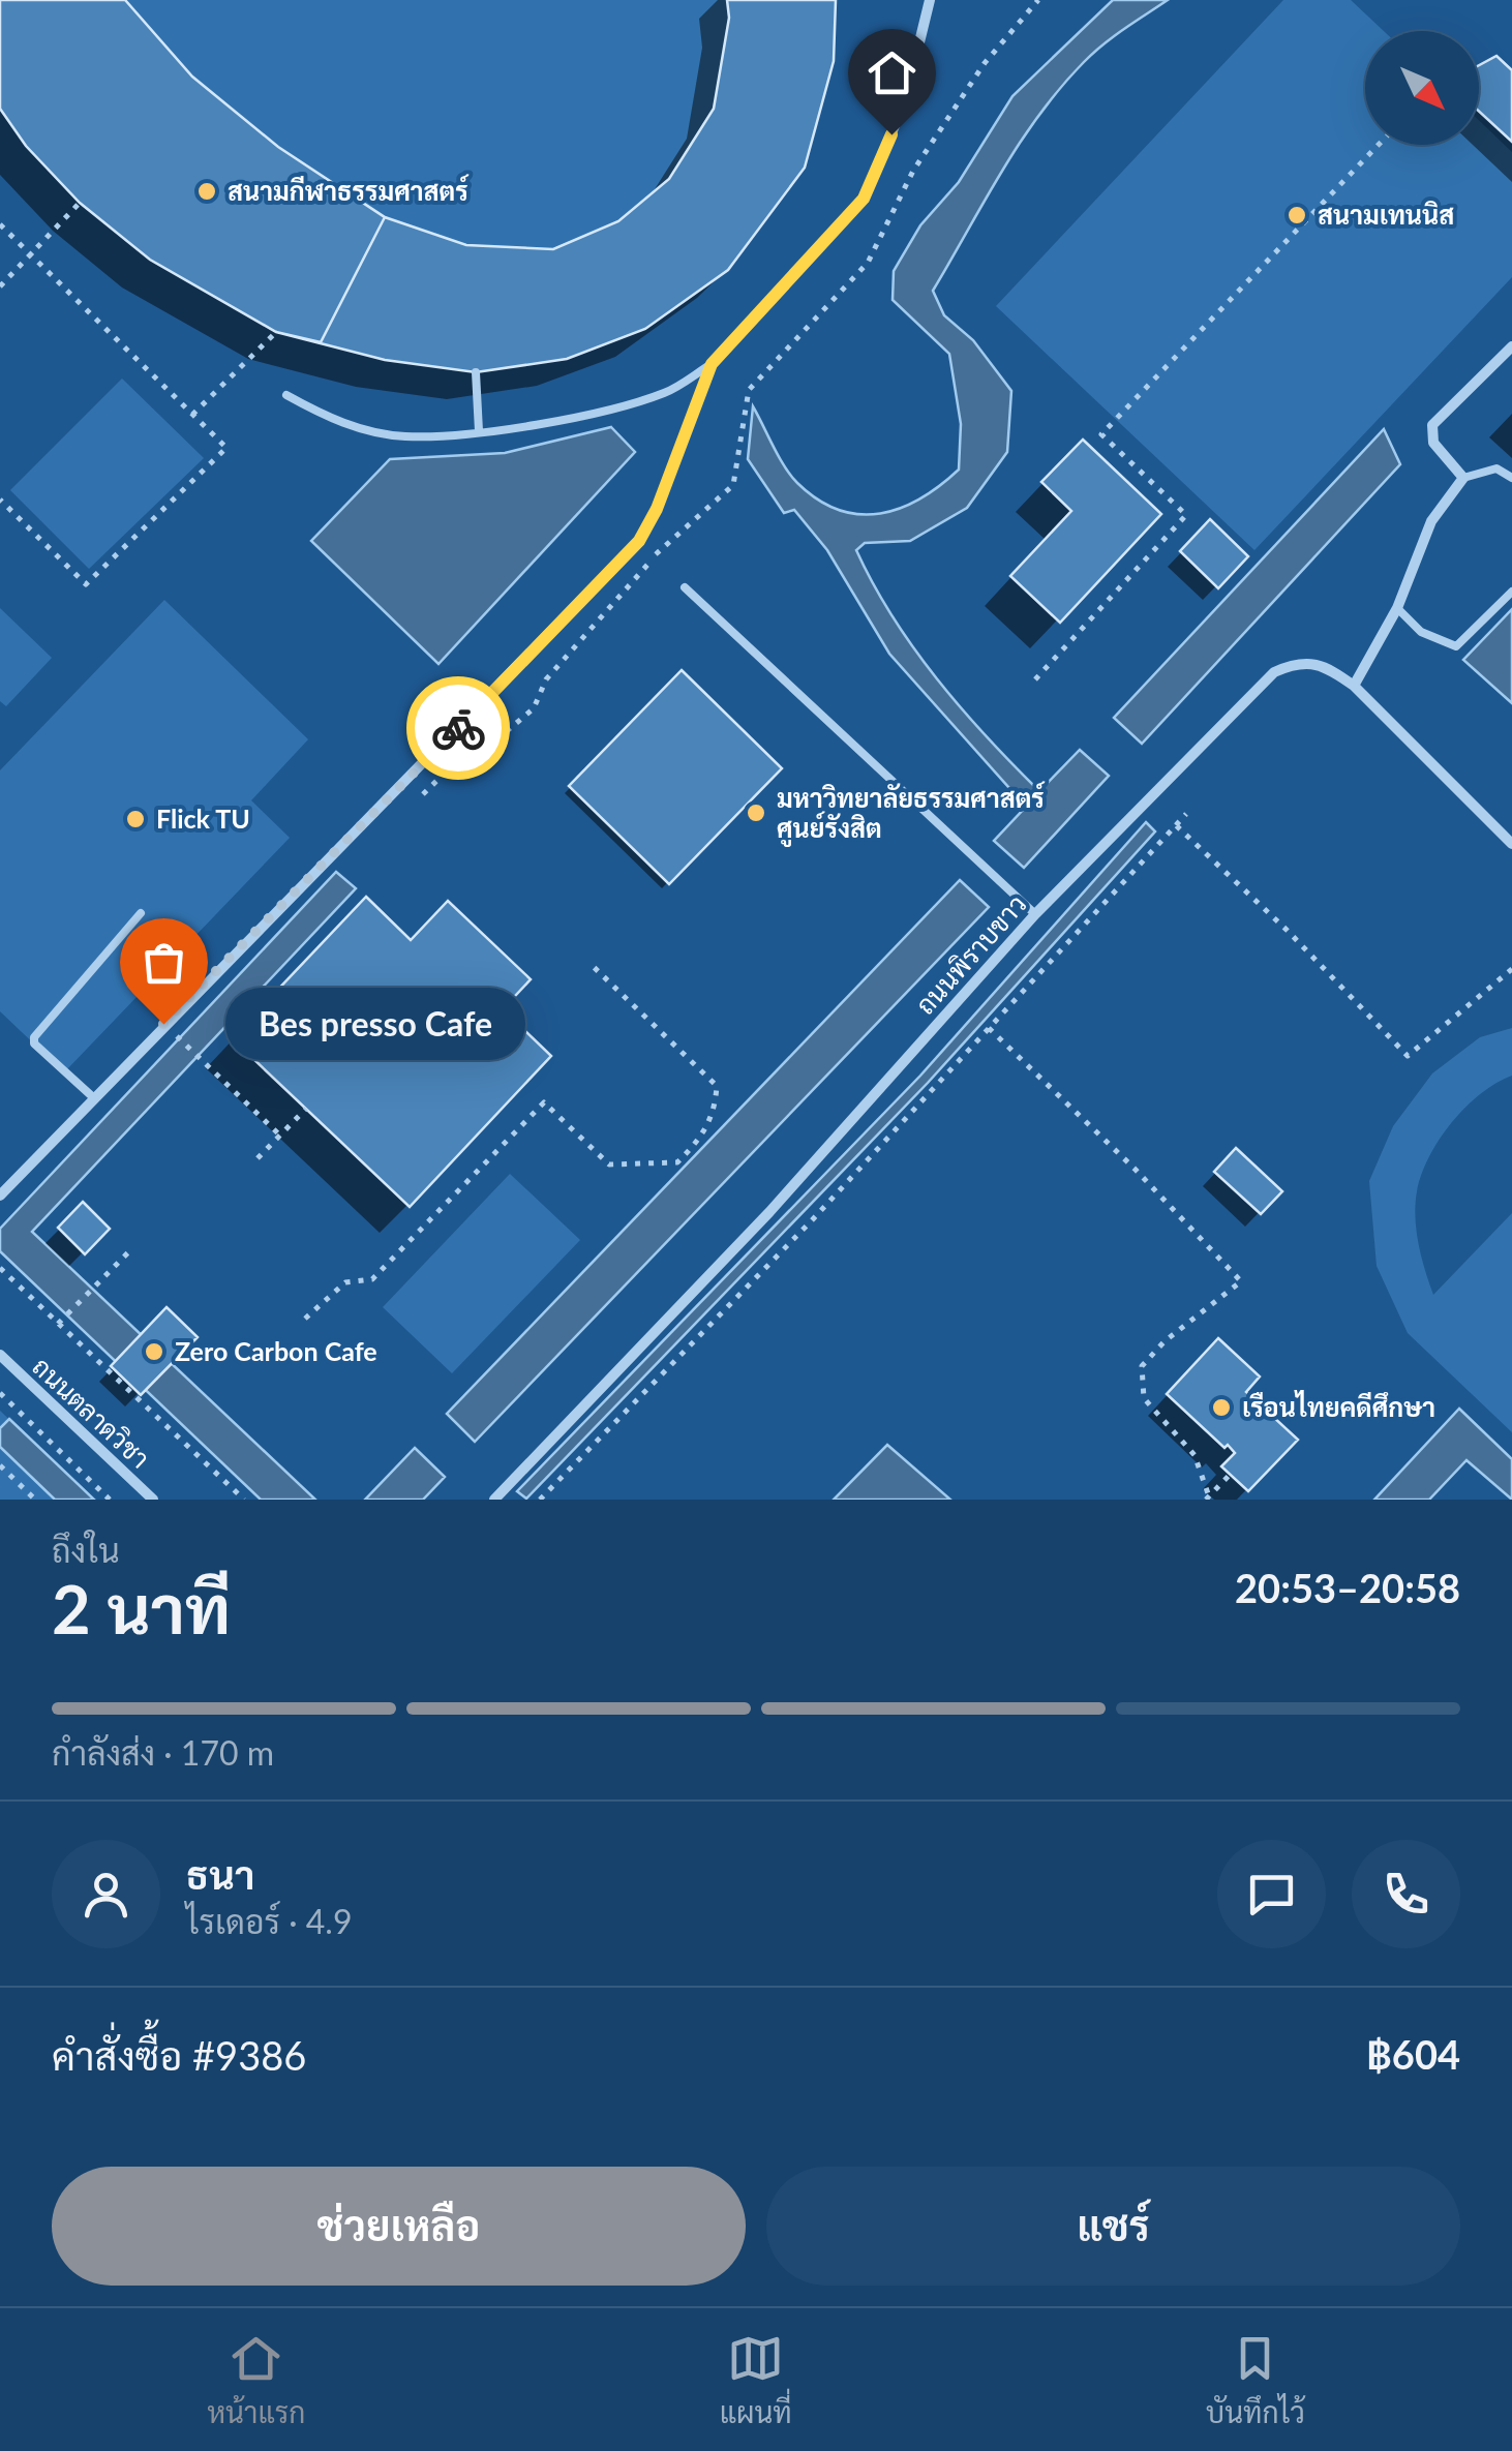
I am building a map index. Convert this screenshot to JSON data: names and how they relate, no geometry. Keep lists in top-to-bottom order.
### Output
{
  "streets": {
    "street": ["ถนนพิราบขาว", "ถนนตลาดวิชา"]
  },
  "places": [
    "สนามกีฬาธรรมศาสตร์",
    "สนามเทนนิส",
    "มหาวิทยาลัยธรรมศาสตร์ ศูนย์รังสิต",
    "Flick TU",
    "Bes presso Cafe",
    "Zero Carbon Cafe",
    "เรือนไทยคดีศึกษา"
  ],
  "north": "bottom right",
  "page": {
    "bubble": "Bes presso Cafe",
    "heading": ["2 นาที", "ถึงใน", "20:53–20:58"],
    "panel": [
      "ธนา",
      "ไรเดอร์ · 4.9",
      "คำสั่งซื้อ #9386",
      "฿604"
    ],
    "bar": "กำลังส่ง · 170 m",
    "buttons": ["ช่วยเหลือ", "แชร์"],
    "tabs": ["หน้าแรก", "แผนที่", "บันทึกไว้"]
  }
}
